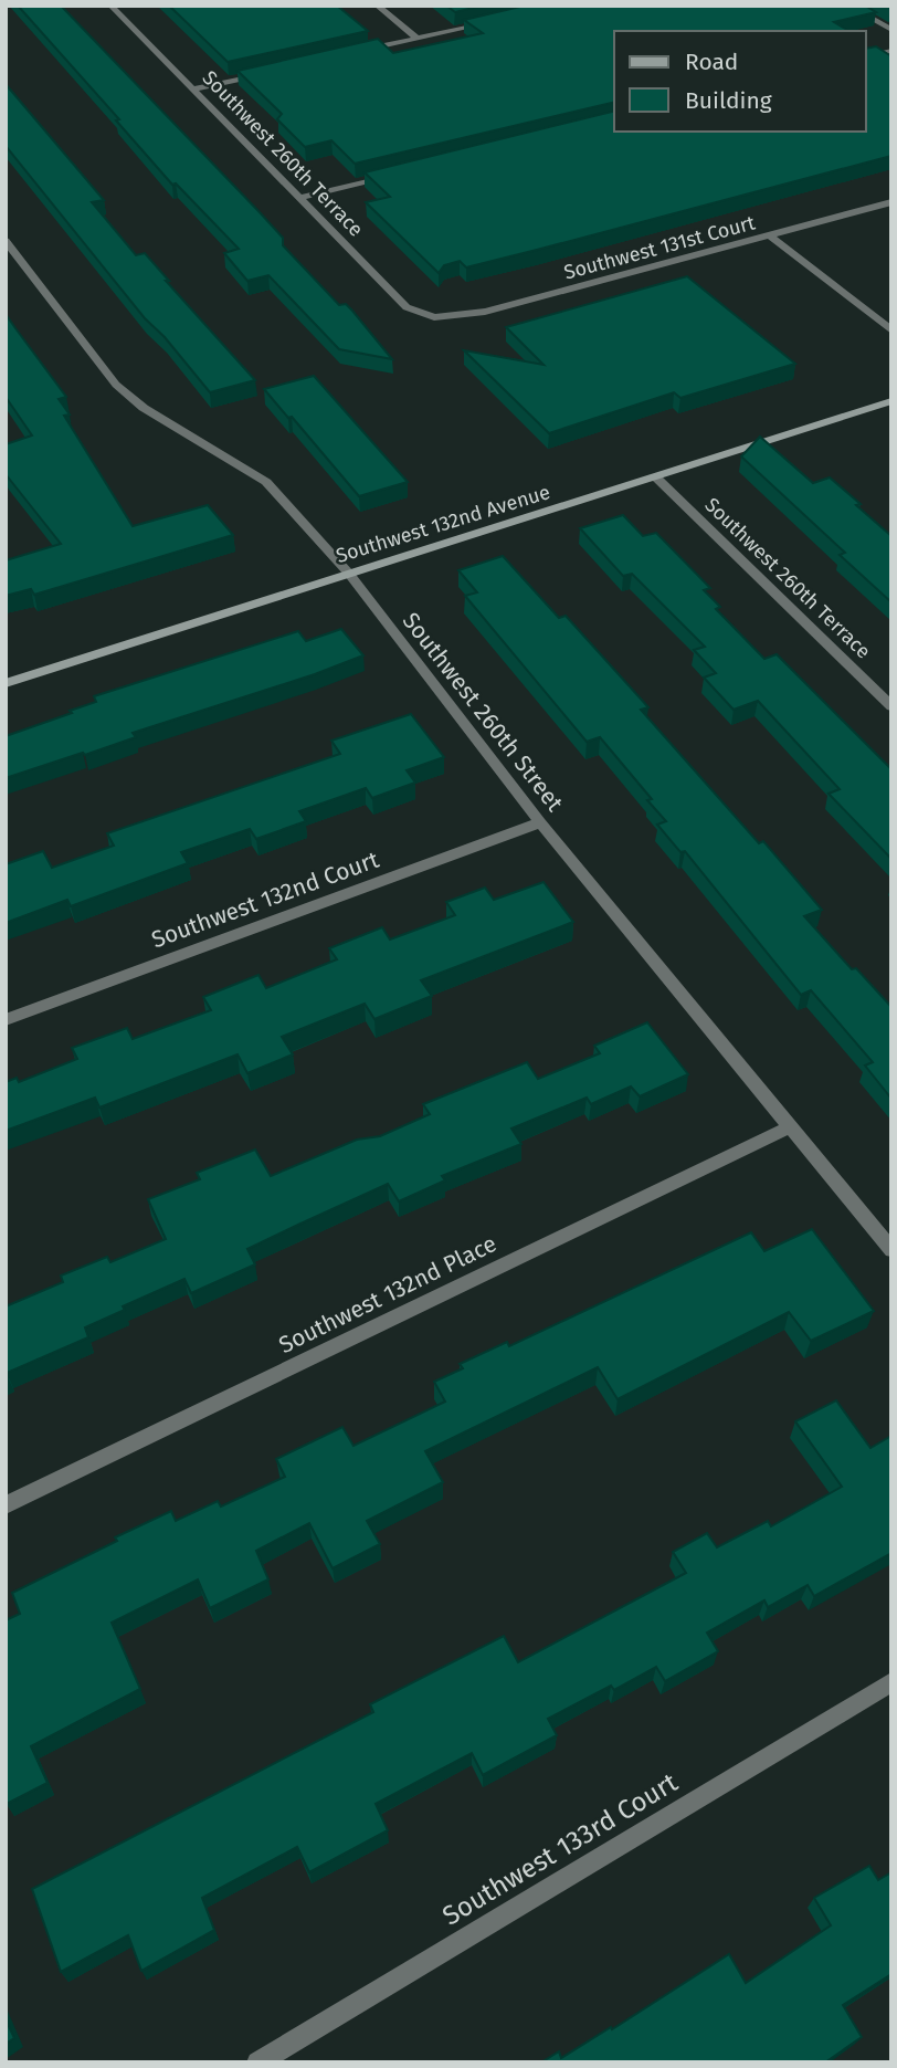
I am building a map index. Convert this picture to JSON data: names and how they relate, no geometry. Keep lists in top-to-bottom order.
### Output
{
  "streets": {
    "street": [
      "Southwest 260th Terrace",
      "Southwest 131st Court",
      "Southwest 132nd Avenue",
      "Southwest 260th Street",
      "Southwest 132nd Court",
      "Southwest 132nd Place",
      "Southwest 133rd Court"
    ]
  },
  "crossings": [
    ["Southwest 260th Terrace", "Southwest 131st Court"],
    ["Southwest 260th Terrace", "Southwest 132nd Avenue"],
    ["Southwest 132nd Avenue", "Southwest 260th Street"],
    ["Southwest 260th Street", "Southwest 132nd Court"],
    ["Southwest 260th Street", "Southwest 132nd Place"]
  ],
  "legend": ["Road", "Building"]
}
